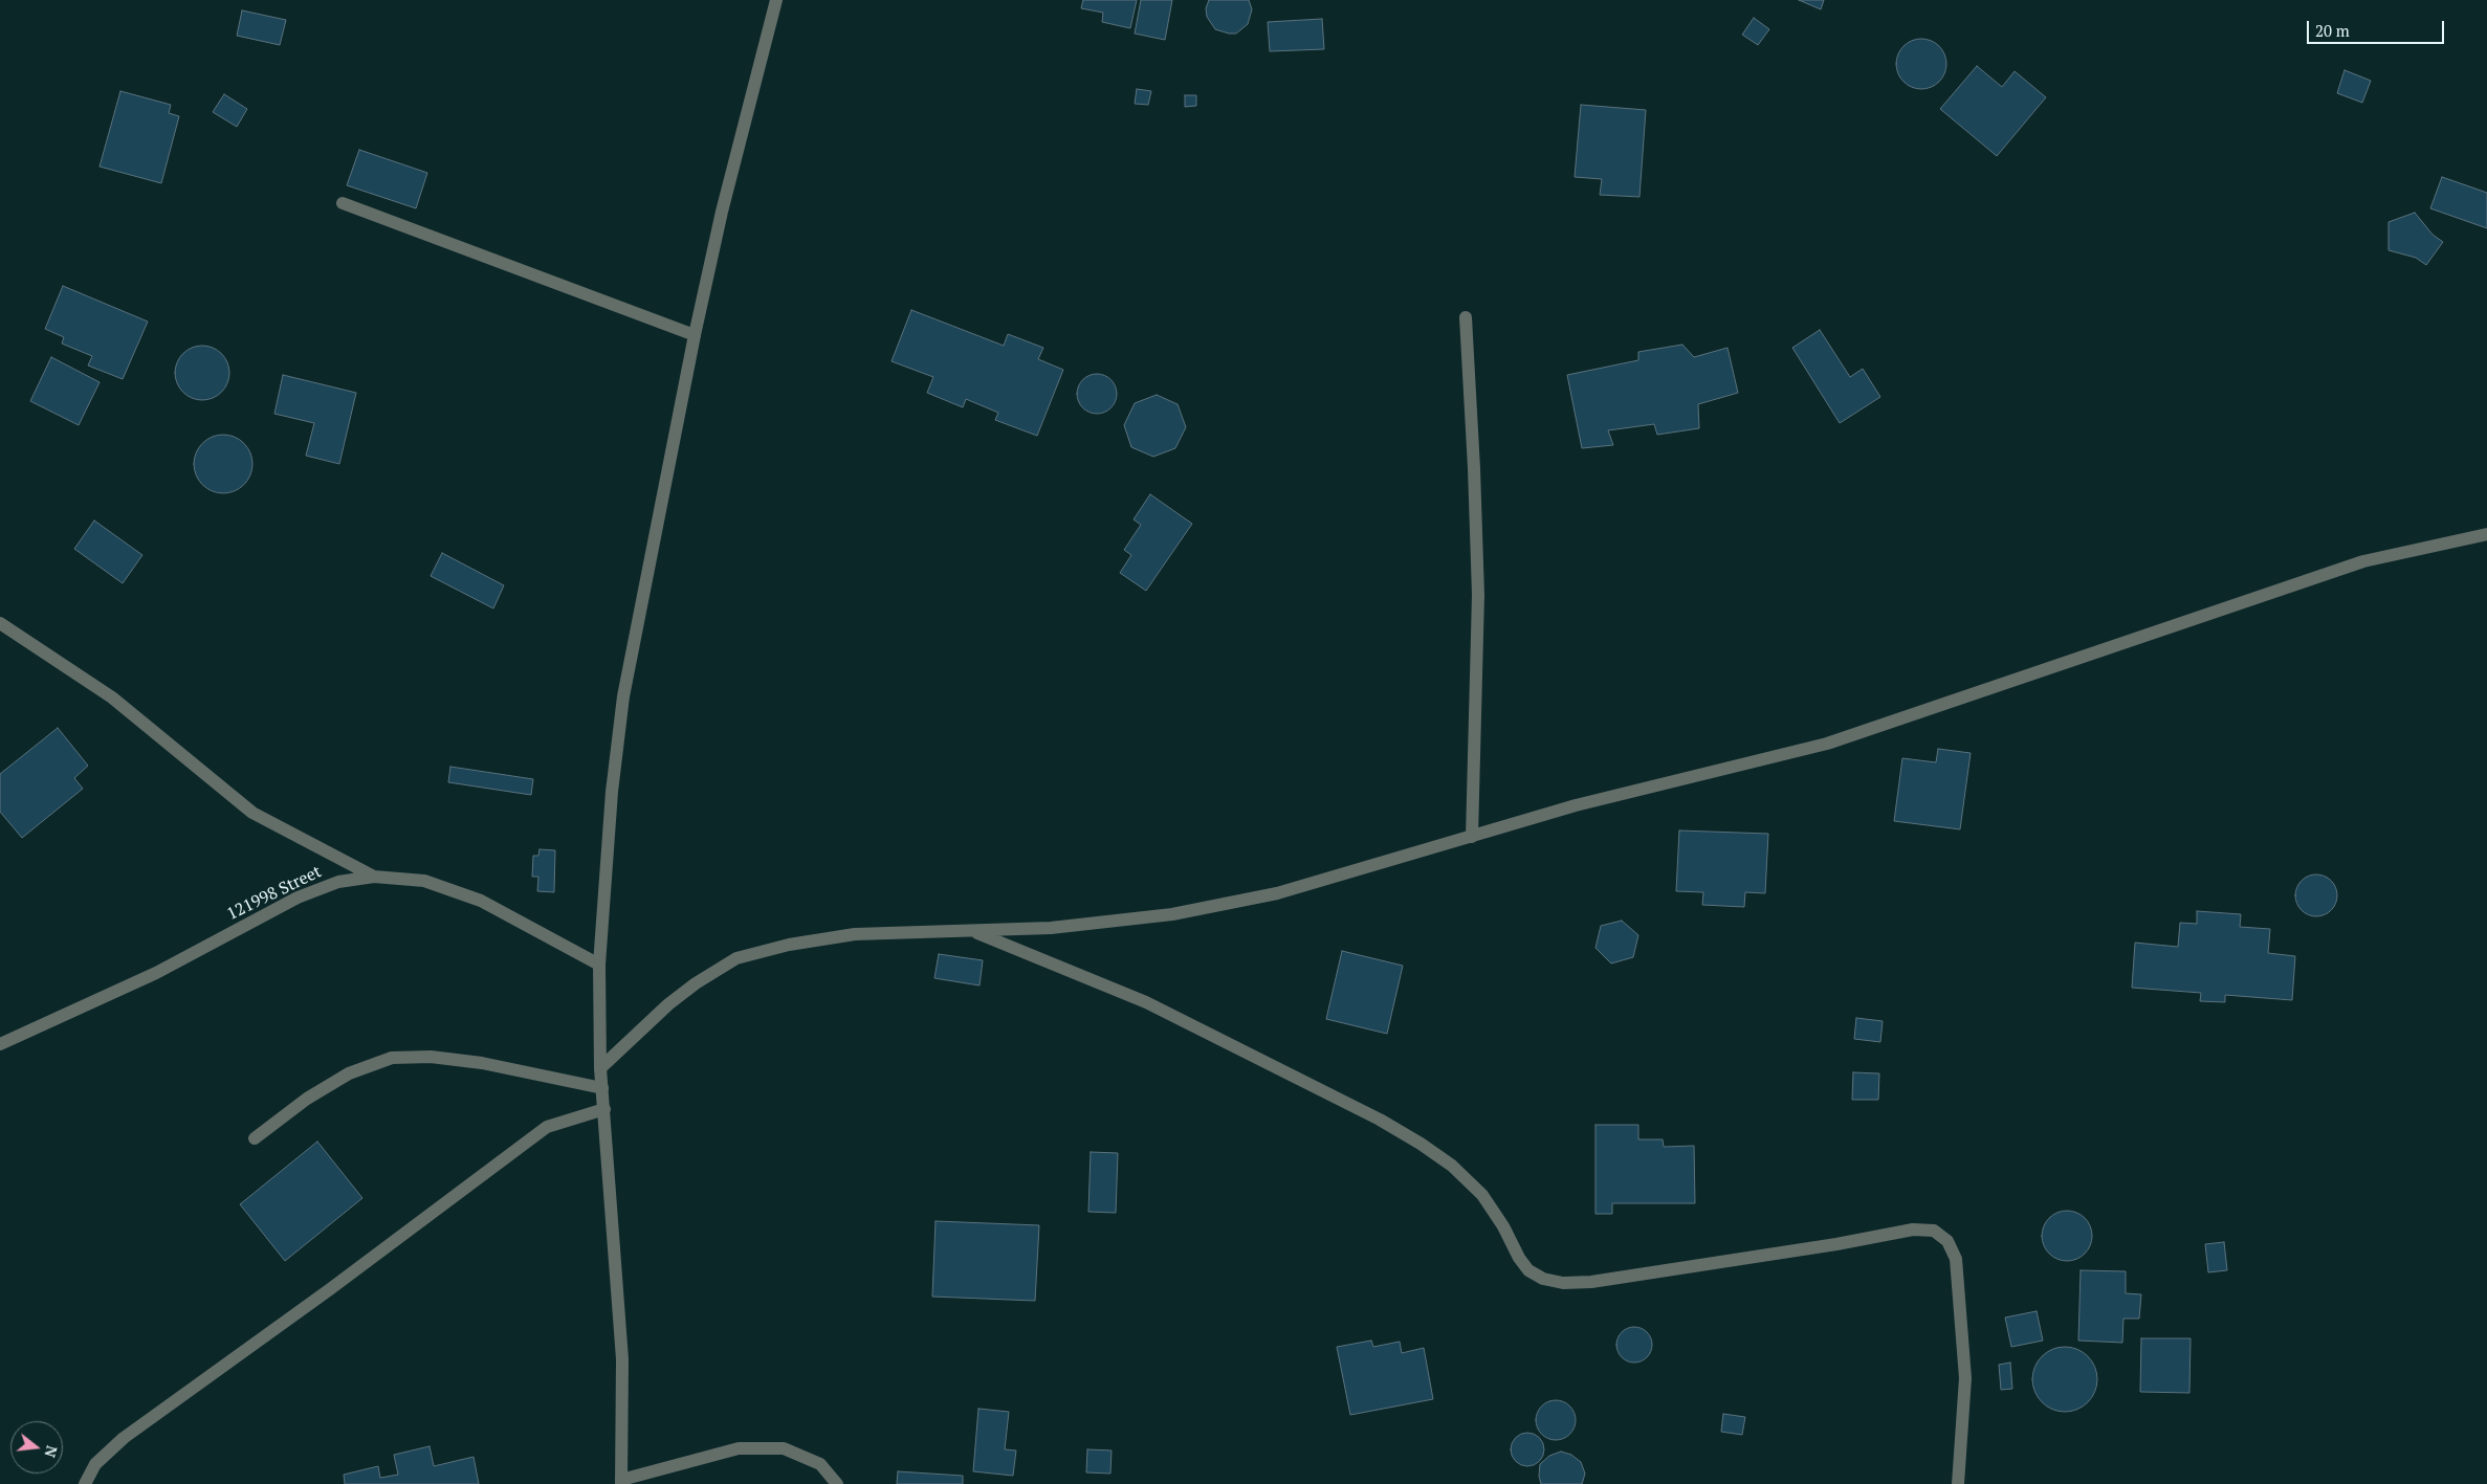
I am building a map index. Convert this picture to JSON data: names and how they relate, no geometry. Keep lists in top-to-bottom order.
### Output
{
  "streets": {
    "street": ["121998 Street"]
  },
  "scale_bar": "20 m",
  "north": "right"
}
